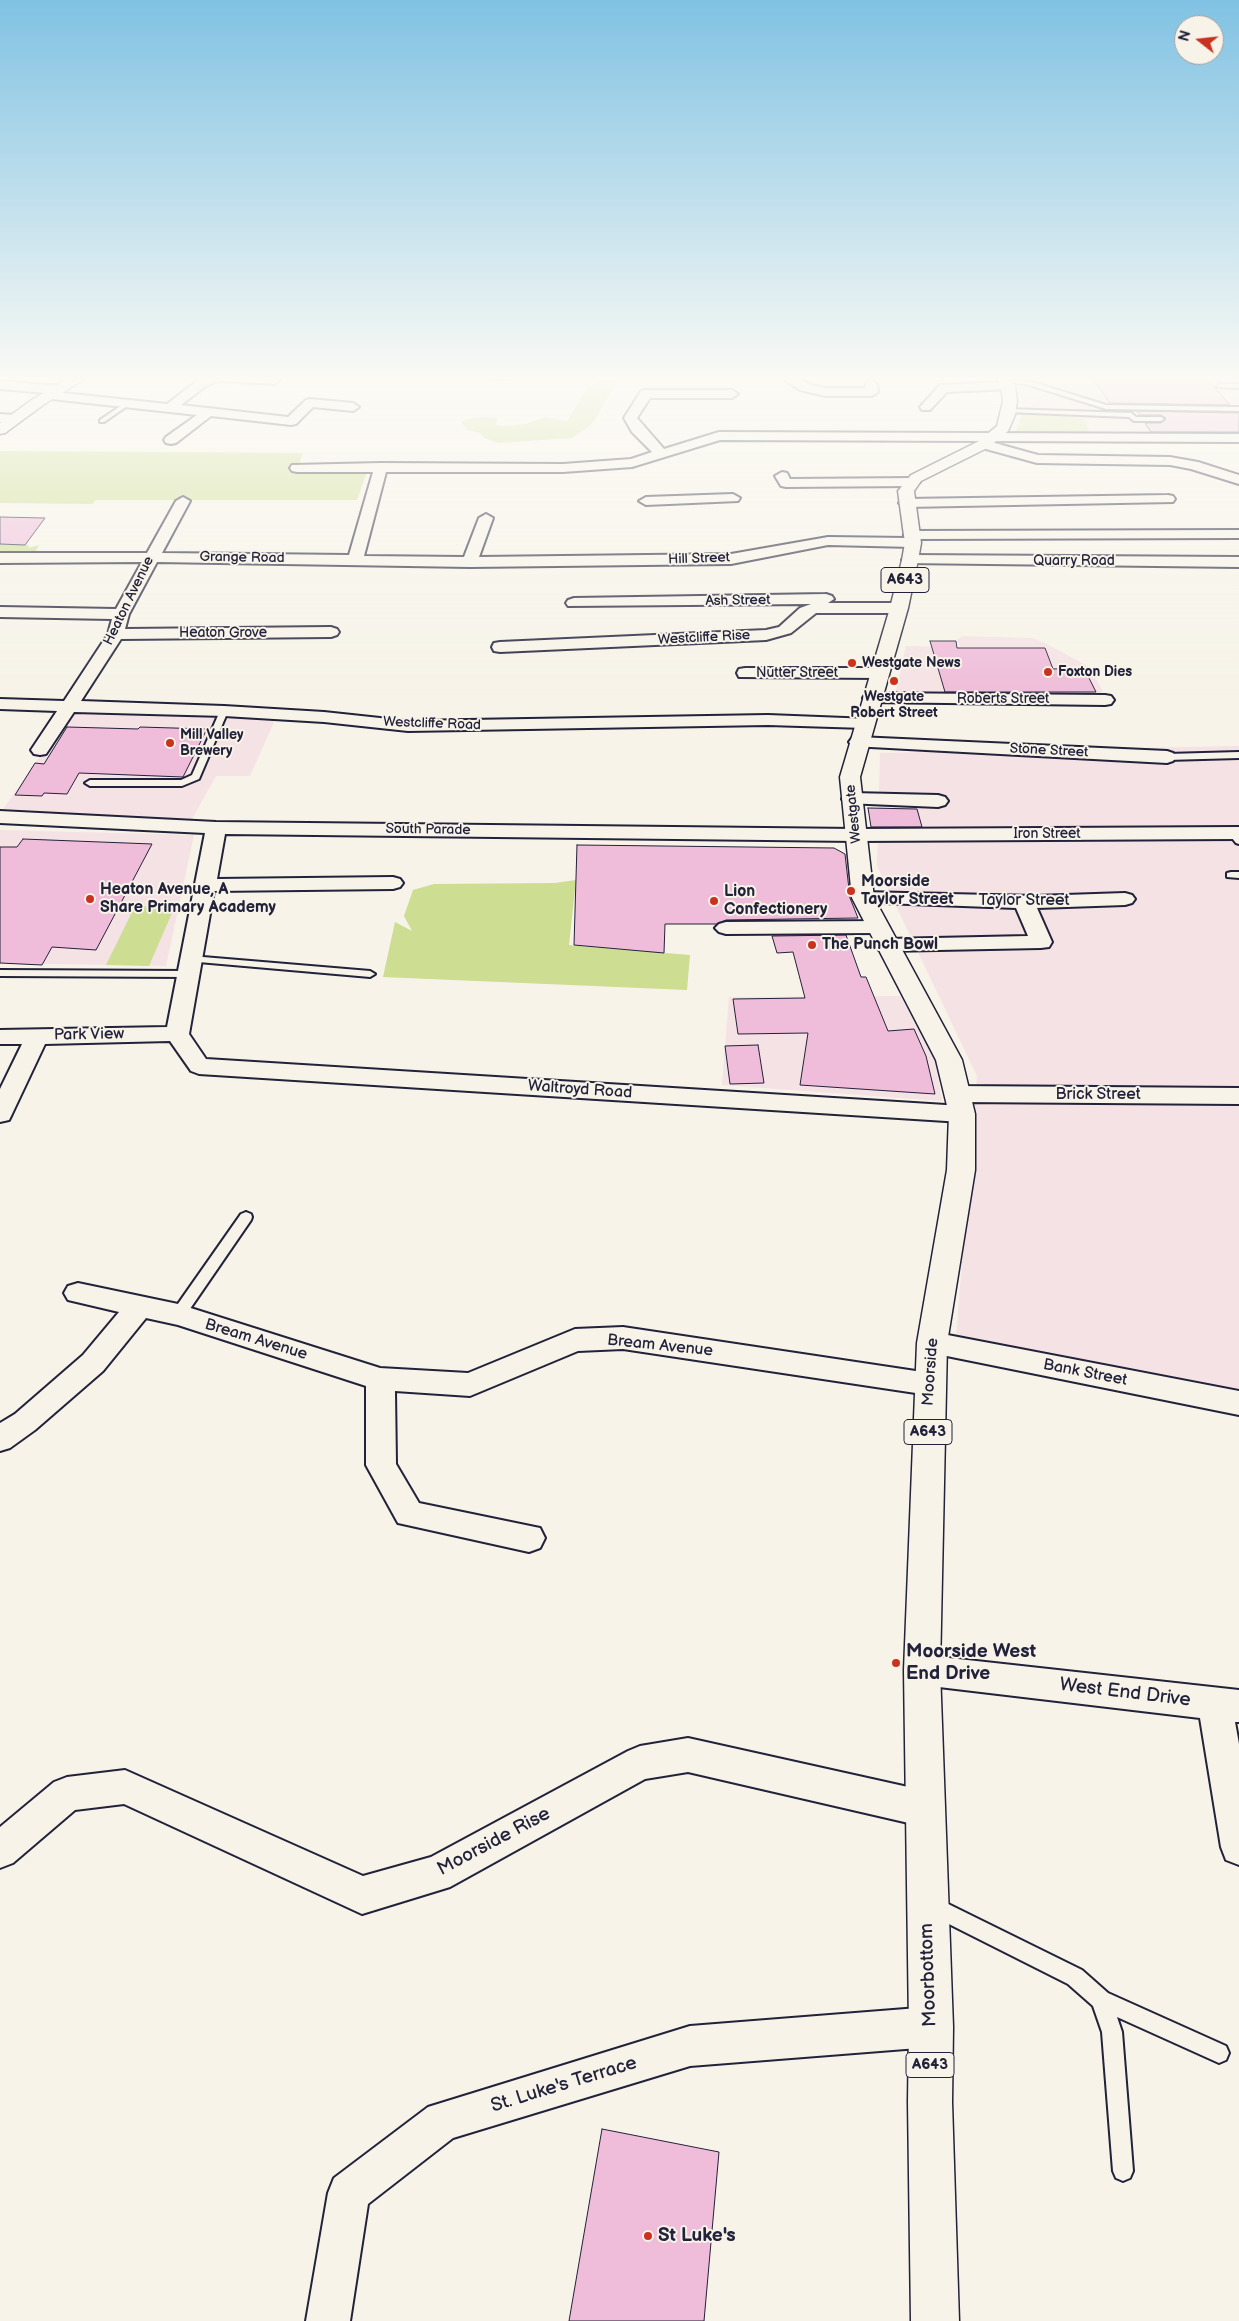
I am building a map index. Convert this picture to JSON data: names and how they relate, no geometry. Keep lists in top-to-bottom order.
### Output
{
  "streets": {
    "main road": [
      "A643",
      "Westgate",
      "Moorside",
      "Moorbottom"
    ],
    "street": [
      "Grange Road",
      "Hill Street",
      "Quarry Road",
      "Heaton Avenue",
      "Ash Street",
      "Heaton Grove",
      "Westcliffe Rise",
      "Nutter Street",
      "Roberts Street",
      "Westcliffe Road",
      "Stone Street",
      "South Parade",
      "Iron Street",
      "Taylor Street",
      "Park View",
      "Waltroyd Road",
      "Brick Street",
      "Bream Avenue",
      "Bank Street",
      "West End Drive",
      "Moorside Rise",
      "St. Luke's Terrace"
    ]
  },
  "crossings": [
    ["Grange Road", "Hill Street"],
    ["Grange Road", "Heaton Avenue"],
    ["Hill Street", "Quarry Road"],
    ["Hill Street", "Westgate"],
    ["Quarry Road", "Westgate"],
    ["Heaton Avenue", "Heaton Grove"],
    ["Heaton Avenue", "Westcliffe Road"],
    ["Ash Street", "Westcliffe Rise"],
    ["Ash Street", "Westgate"],
    ["Westcliffe Rise", "Westgate"],
    ["Nutter Street", "Westgate"],
    ["Roberts Street", "Westgate"],
    ["Westcliffe Road", "Westgate"],
    ["Stone Street", "Westgate"],
    ["Westgate", "South Parade"],
    ["Westgate", "Iron Street"],
    ["Westgate", "Taylor Street"],
    ["Westgate", "Moorside"],
    ["South Parade", "Iron Street"],
    ["Park View", "Waltroyd Road"],
    ["Waltroyd Road", "Brick Street"],
    ["Waltroyd Road", "Moorside"],
    ["Brick Street", "Moorside"],
    ["Bream Avenue", "Moorside"],
    ["Moorside", "Bank Street"],
    ["Moorside", "West End Drive"],
    ["Moorside", "Moorside Rise"],
    ["Moorside", "Moorbottom"],
    ["Moorside Rise", "Moorbottom"],
    ["Moorbottom", "St. Luke's Terrace"]
  ],
  "places": [
    "Westgate News",
    "Foxton Dies",
    "Westgate Robert Street",
    "Mill Valley Brewery",
    "Moorside Taylor Street",
    "Heaton Avenue, A Share Primary Academy",
    "Lion Confectionery",
    "The Punch Bowl",
    "Moorside West End Drive",
    "St Luke's"
  ],
  "north": "left"
}
